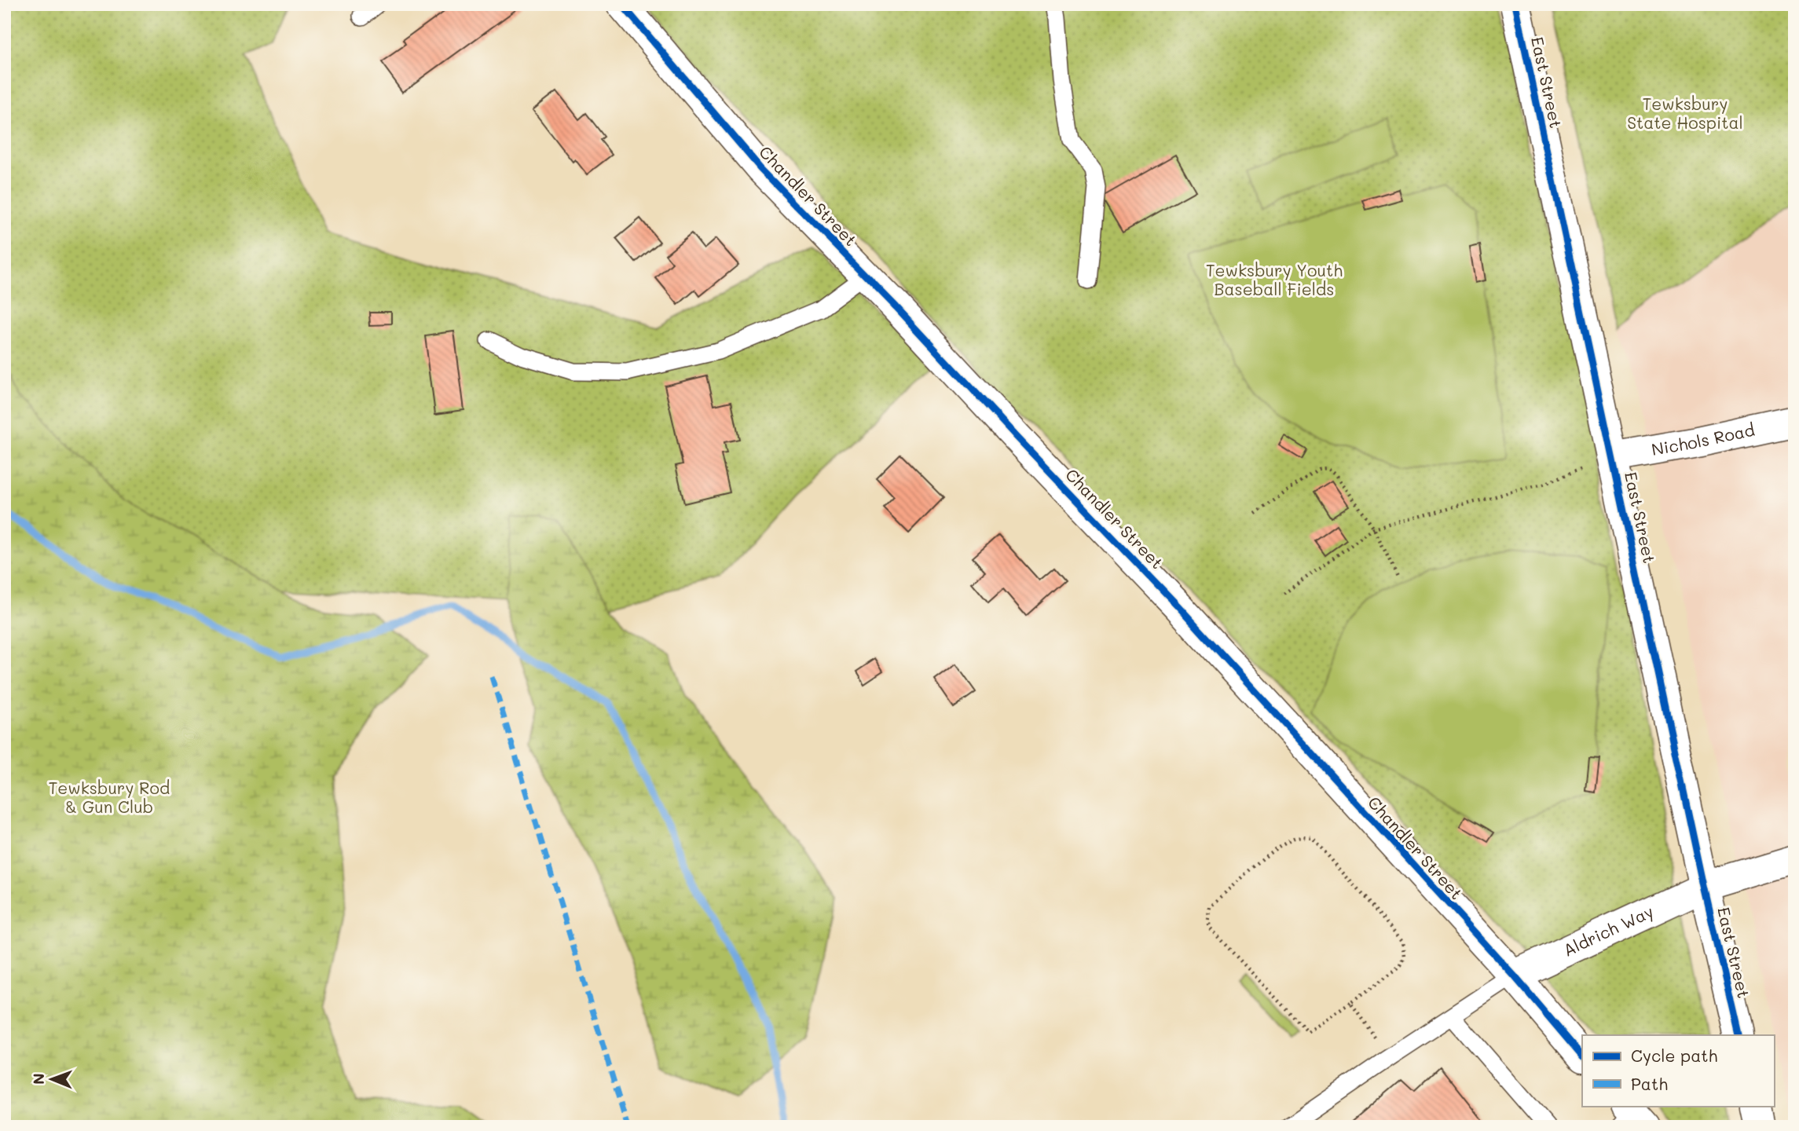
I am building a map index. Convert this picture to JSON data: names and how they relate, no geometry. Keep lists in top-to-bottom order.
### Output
{
  "streets": {
    "street": [
      "East Street",
      "Chandler Street",
      "Nichols Road",
      "Aldrich Way"
    ]
  },
  "crossings": [
    ["East Street", "Nichols Road"],
    ["East Street", "Aldrich Way"],
    ["Chandler Street", "Aldrich Way"]
  ],
  "parks": ["Tewksbury State Hospital", "Tewksbury Youth Baseball Fields", "Tewksbury Rod & Gun Club"],
  "legend": ["Cycle path", "Path"],
  "north": "left"
}
